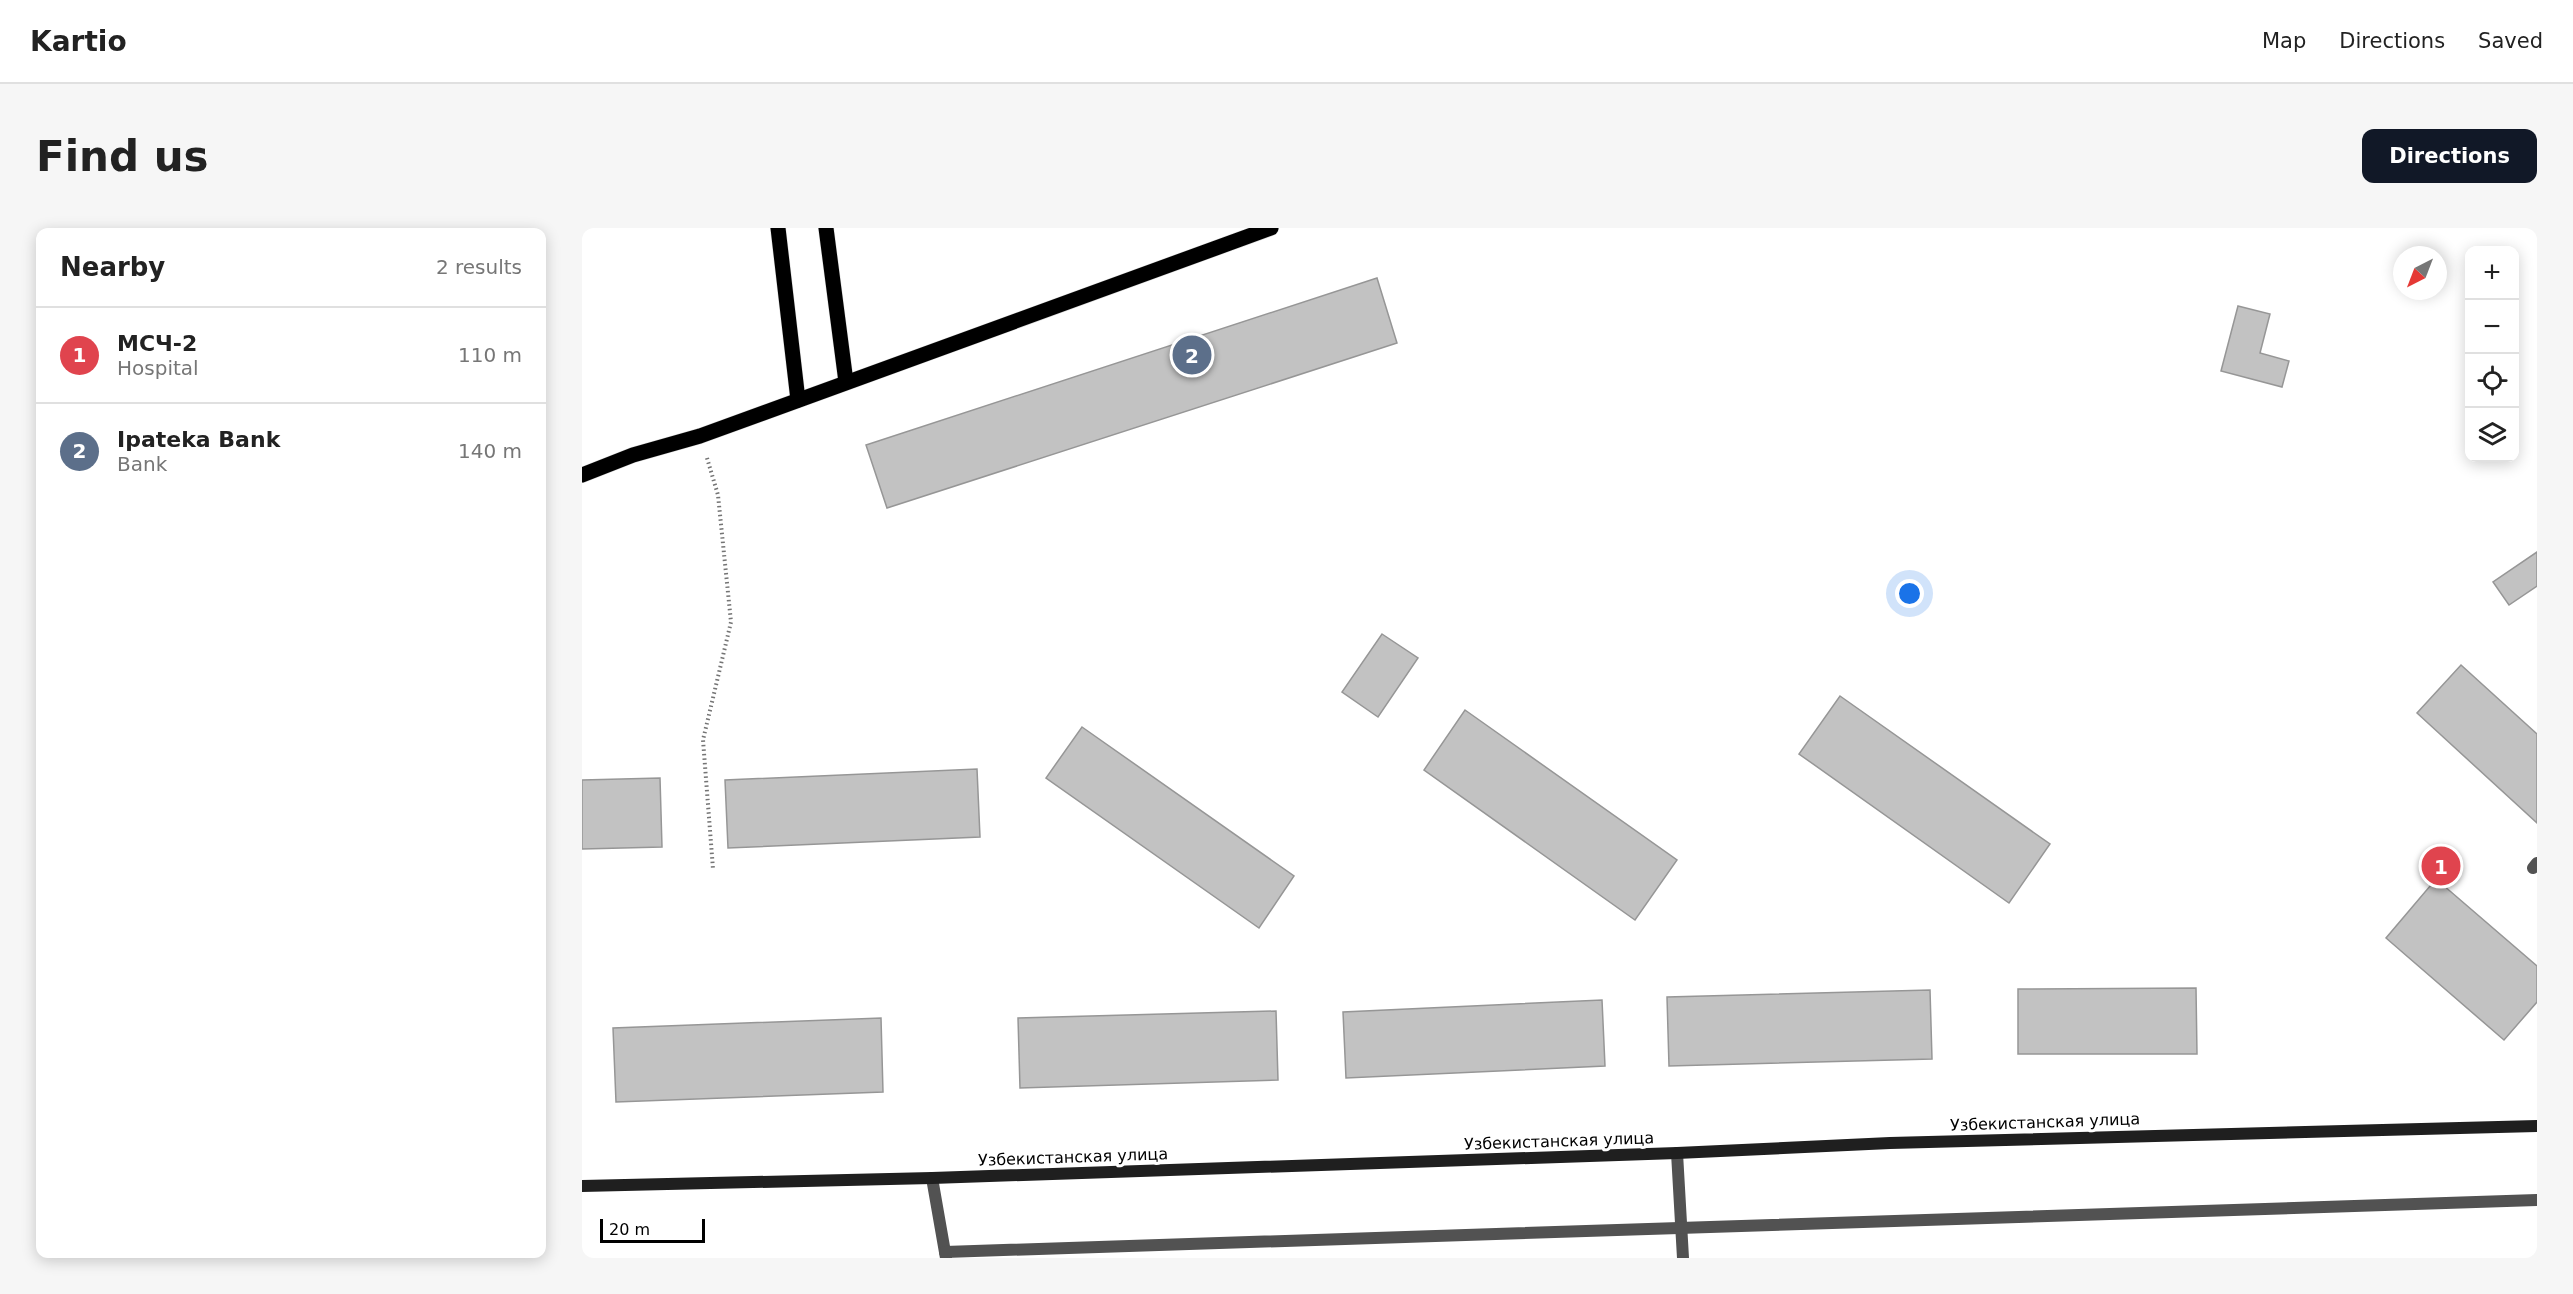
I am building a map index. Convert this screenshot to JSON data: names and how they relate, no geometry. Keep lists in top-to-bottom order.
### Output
{
  "streets": {
    "main road": ["Узбекистанская улица"]
  },
  "scale_bar": "20 m",
  "north": "bottom left",
  "page": {
    "header": "Kartio",
    "nav": ["Map", "Directions", "Saved"],
    "buttons": "Directions",
    "title": "Find us",
    "heading": ["Nearby", "2 results"],
    "map_buttons": ["+", "−"],
    "list": [
      {
        "mark": "1",
        "name": "МСЧ-2",
        "note": "Hospital",
        "value": "110 m"
      },
      {
        "mark": "2",
        "name": "Ipateka Bank",
        "note": "Bank",
        "value": "140 m"
      }
    ],
    "pins": ["2", "1"],
    "scale": "20 m"
  }
}
